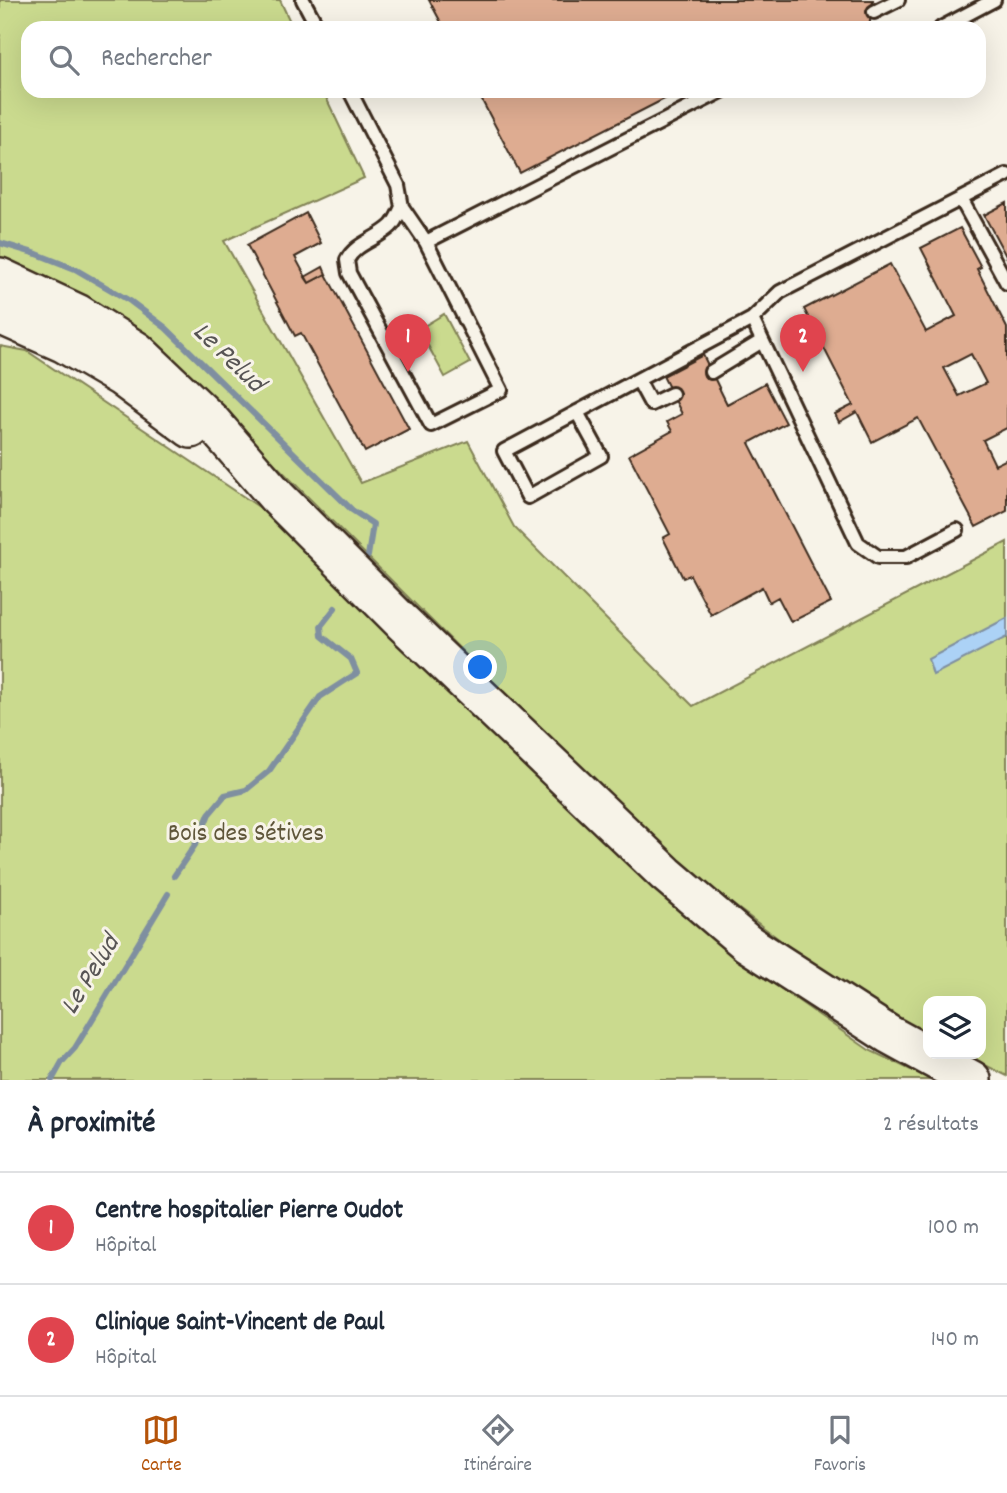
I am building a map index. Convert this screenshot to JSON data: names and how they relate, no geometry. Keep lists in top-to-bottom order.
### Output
{
  "water": ["Le Pelud"],
  "parks": ["Bois des Sétives"],
  "page": {
    "search": "Rechercher",
    "pins": ["1", "2"],
    "heading": ["À proximité", "2 résultats"],
    "list": [
      {
        "mark": "1",
        "name": "Centre hospitalier Pierre Oudot",
        "note": "Hôpital",
        "value": "100 m"
      },
      {
        "mark": "2",
        "name": "Clinique Saint-Vincent de Paul",
        "note": "Hôpital",
        "value": "140 m"
      }
    ],
    "nav": ["Carte", "Itinéraire", "Favoris"]
  }
}
